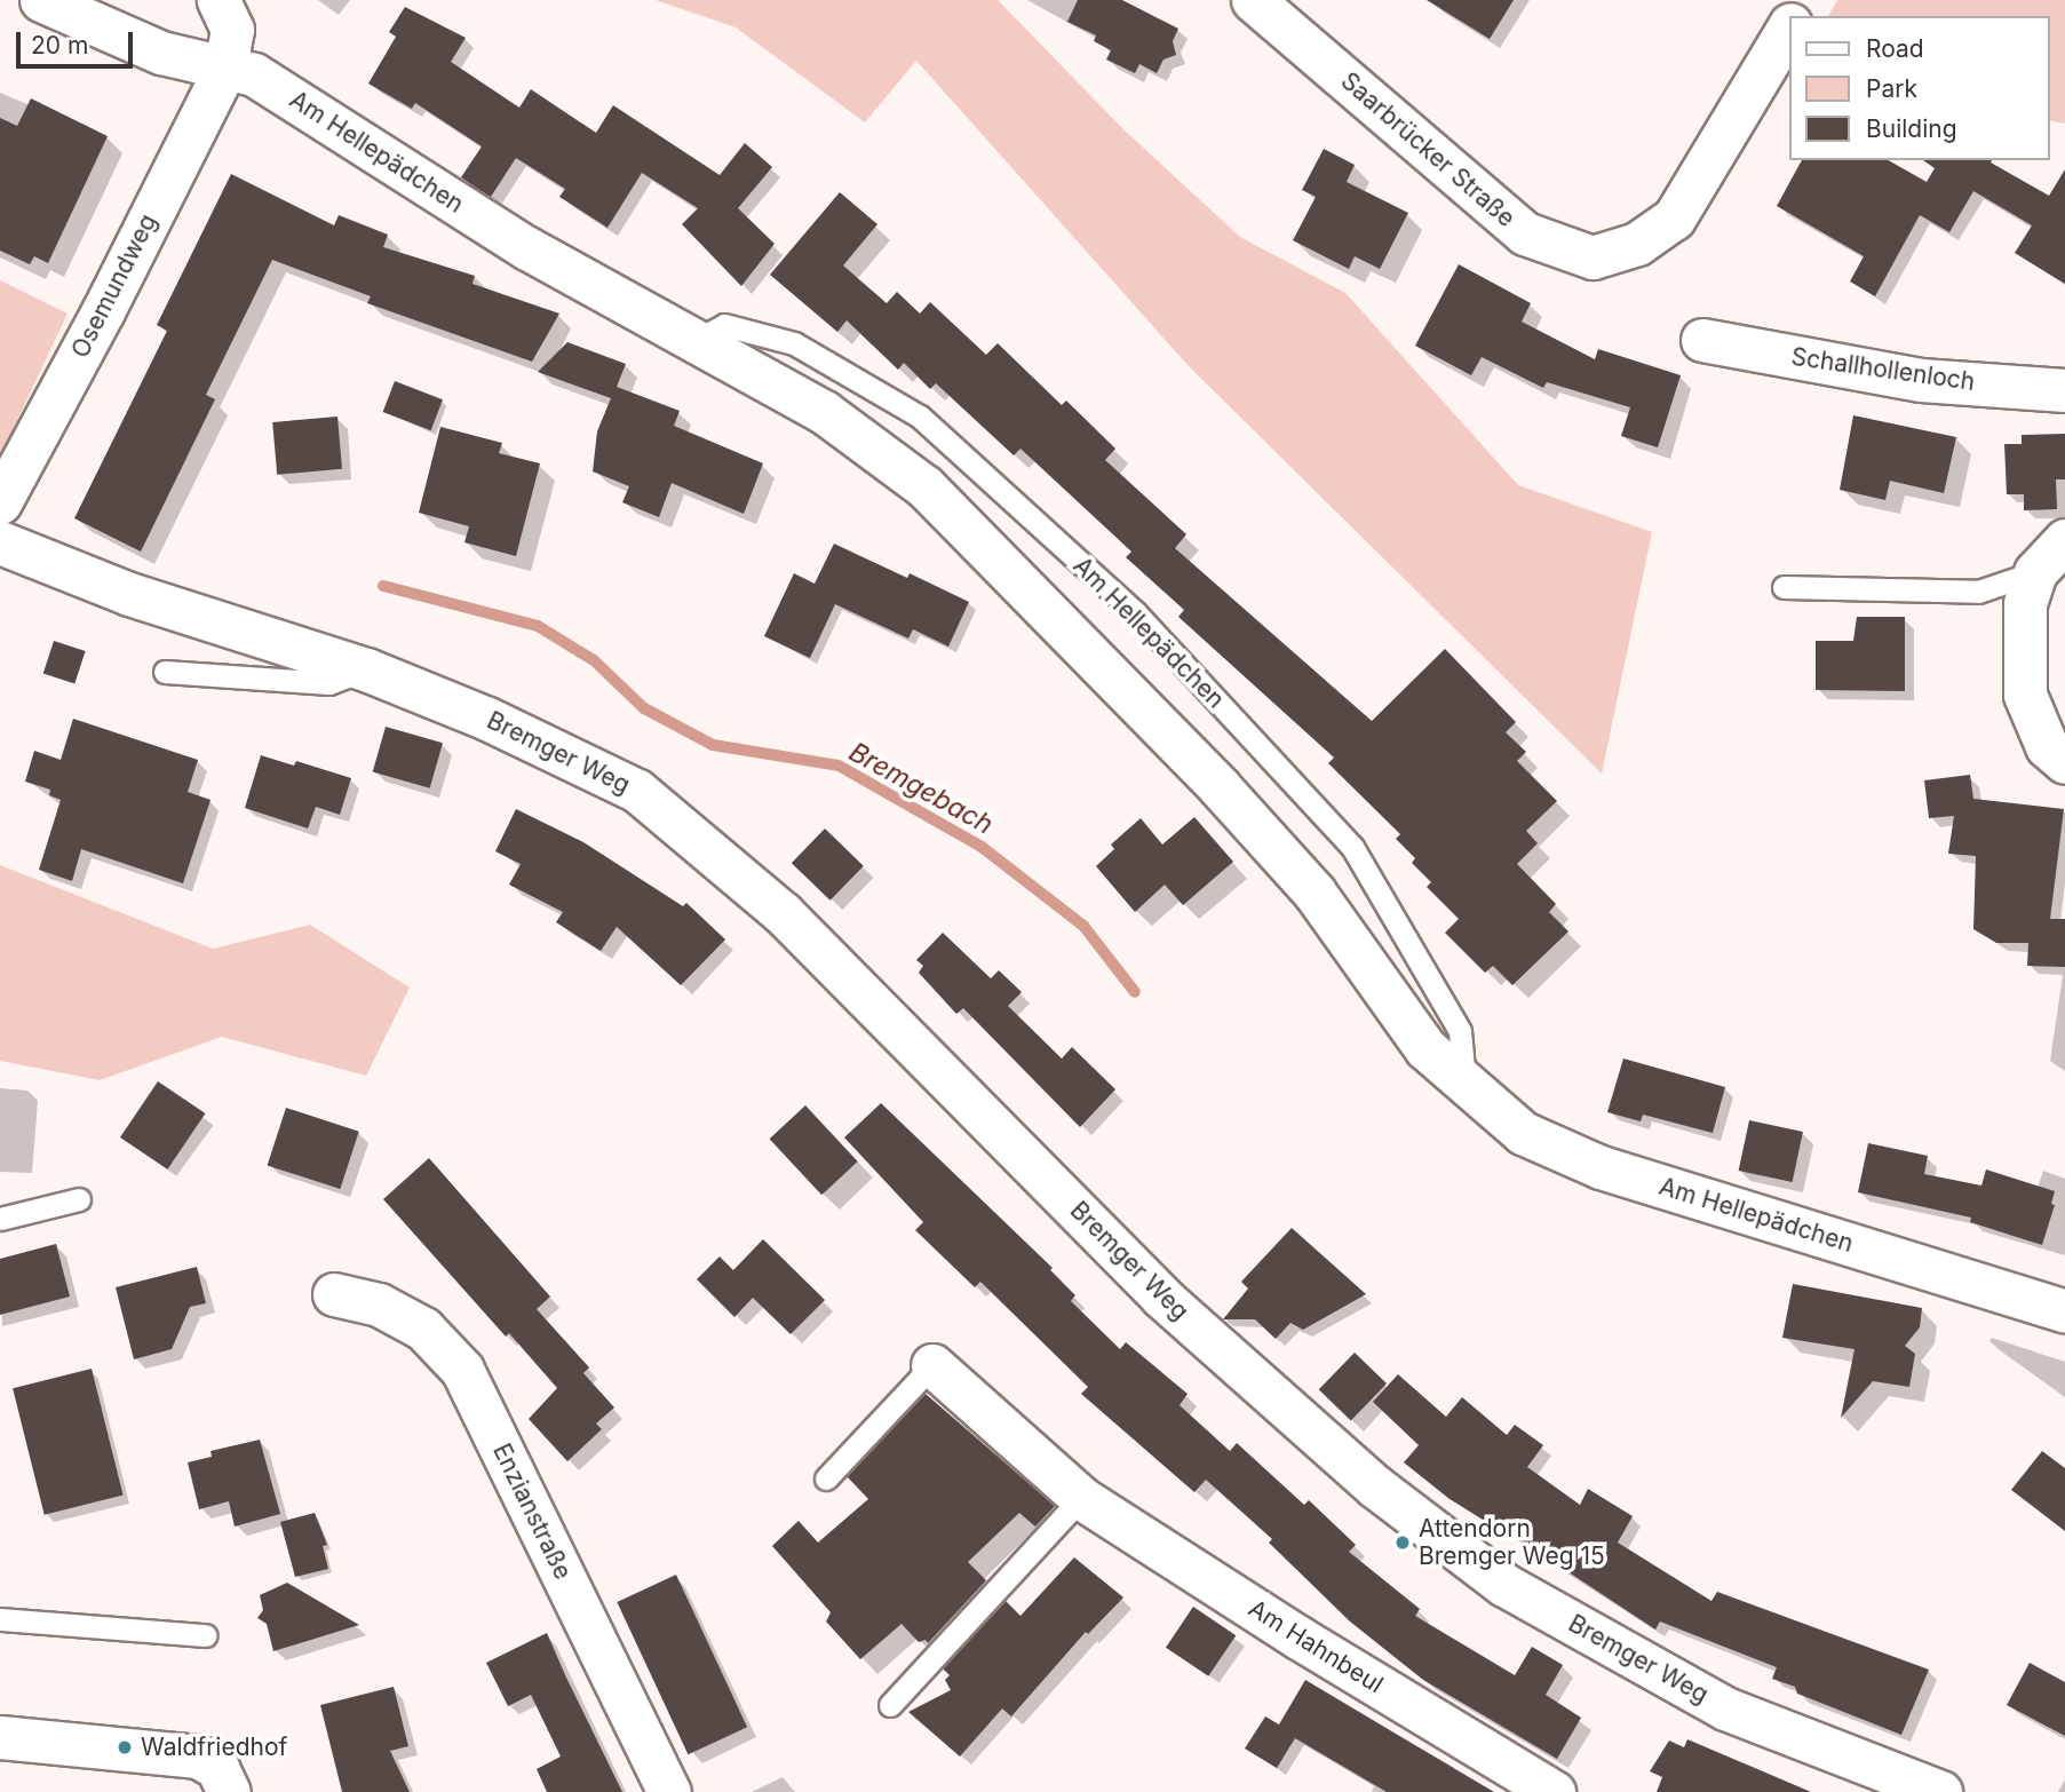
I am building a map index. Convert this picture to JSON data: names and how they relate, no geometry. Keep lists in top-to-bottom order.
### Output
{
  "streets": {
    "street": [
      "Saarbrücker Straße",
      "Am Hellepädchen",
      "Osemundweg",
      "Schallhollenloch",
      "Bremger Weg",
      "Enzianstraße",
      "Am Hahnbeul"
    ]
  },
  "crossings": [
    ["Am Hellepädchen", "Osemundweg"]
  ],
  "water": ["Bremgebach"],
  "places": ["Attendorn Bremger Weg 15", "Waldfriedhof"],
  "legend": ["Road", "Park", "Building"],
  "scale_bar": "20 m"
}
